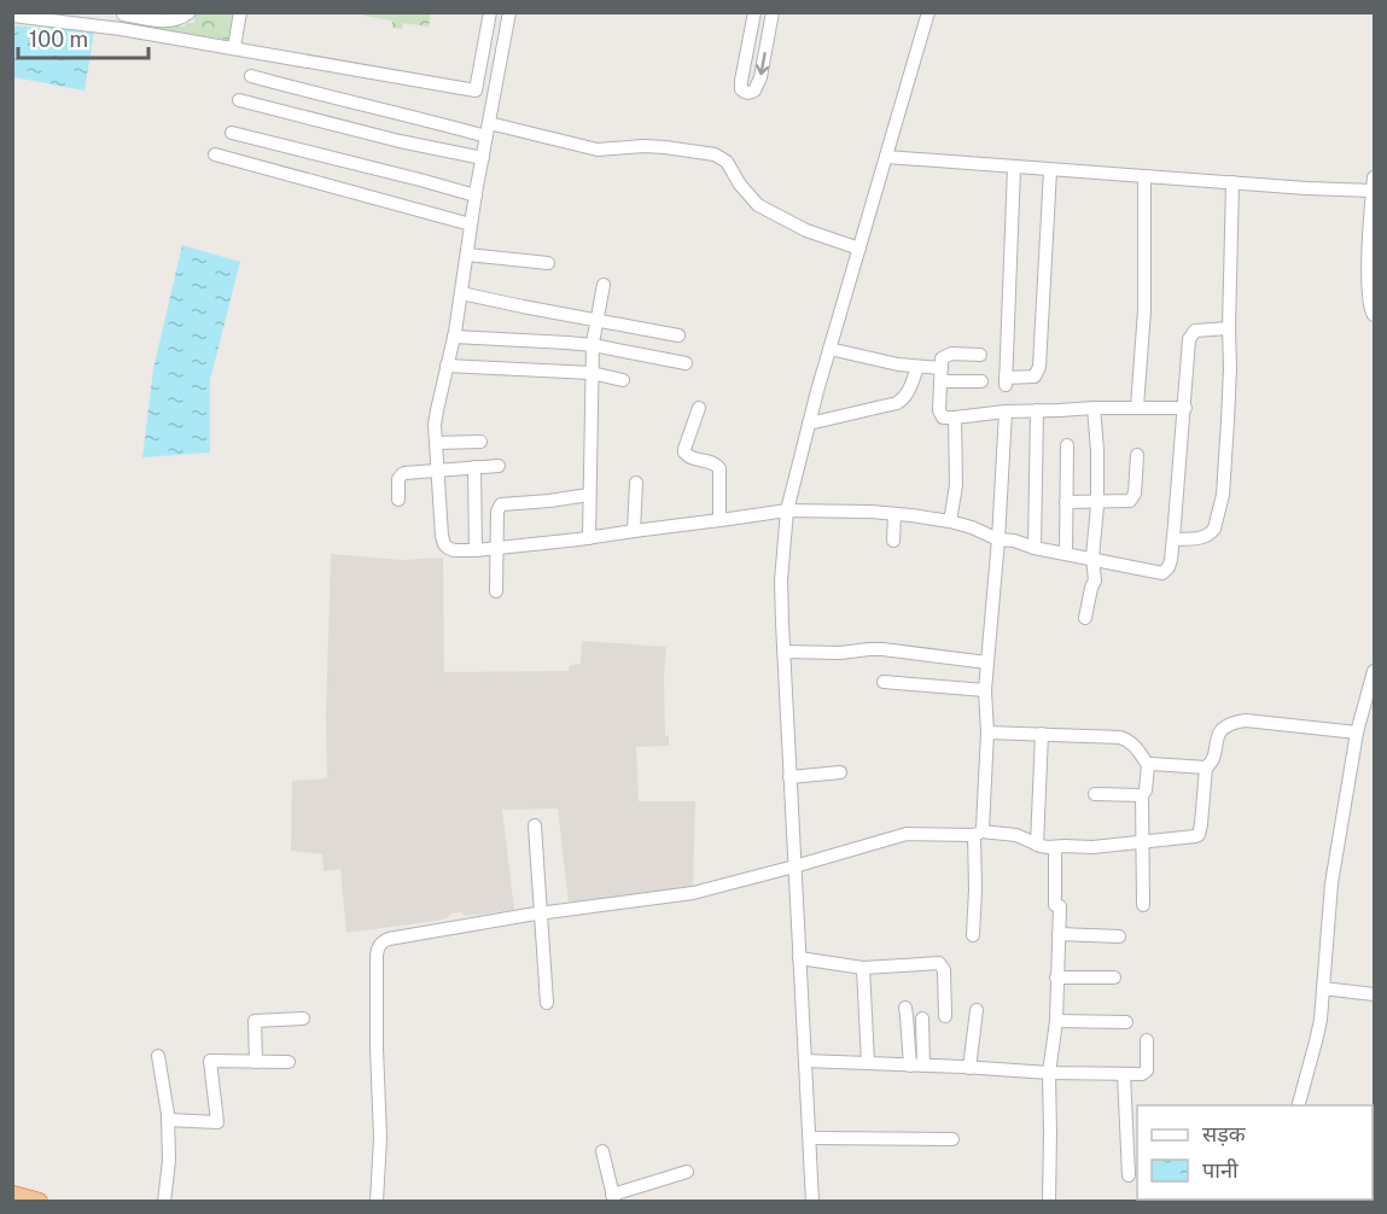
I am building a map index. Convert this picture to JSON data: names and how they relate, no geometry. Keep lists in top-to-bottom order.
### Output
{
  "legend": ["सड़क", "पानी"],
  "scale_bar": "100 m"
}
